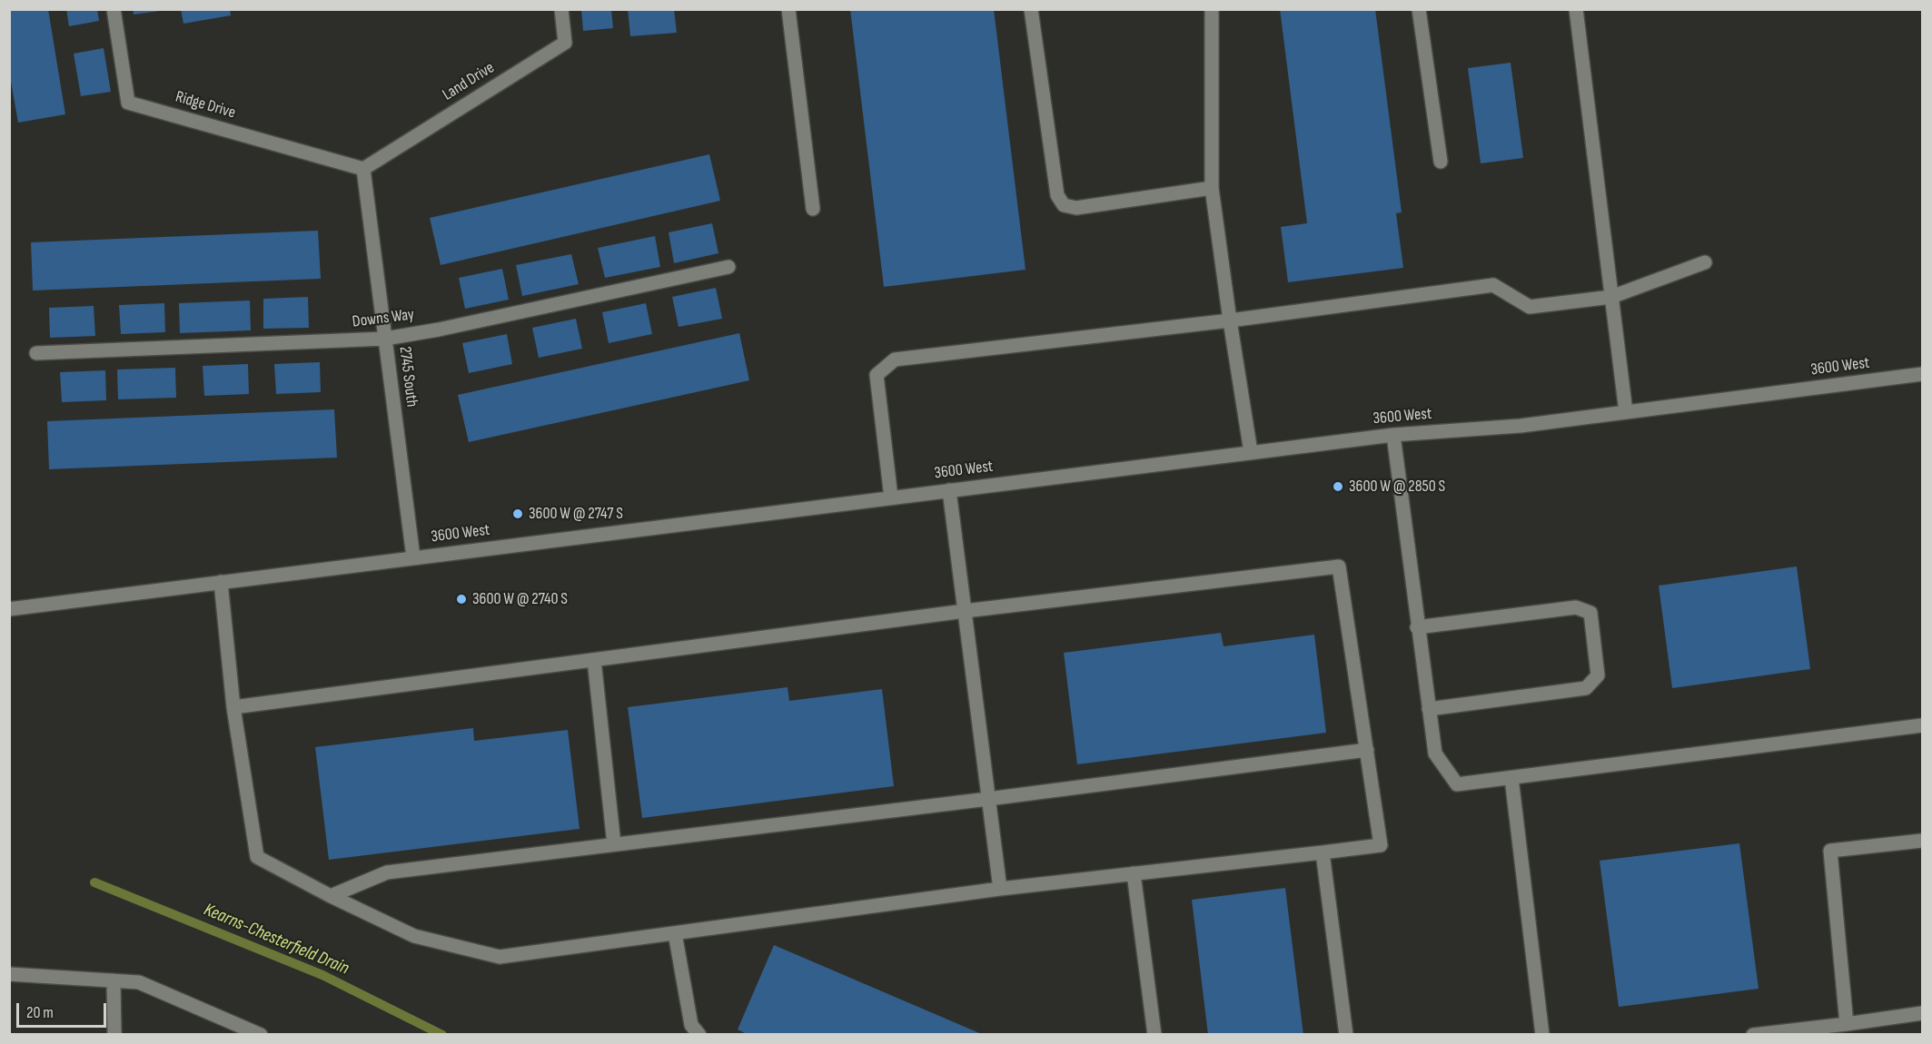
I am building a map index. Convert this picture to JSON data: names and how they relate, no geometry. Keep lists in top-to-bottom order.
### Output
{
  "streets": {
    "street": [
      "Land Drive",
      "Ridge Drive",
      "Downs Way",
      "3600 West",
      "2745 South"
    ]
  },
  "crossings": [
    ["Land Drive", "Ridge Drive"],
    ["Land Drive", "2745 South"],
    ["Ridge Drive", "2745 South"],
    ["Downs Way", "2745 South"],
    ["3600 West", "2745 South"]
  ],
  "water": ["Kearns-Chesterfield Drain"],
  "places": ["3600 W @ 2850 S", "3600 W @ 2747 S", "3600 W @ 2740 S"],
  "scale_bar": "20 m"
}
